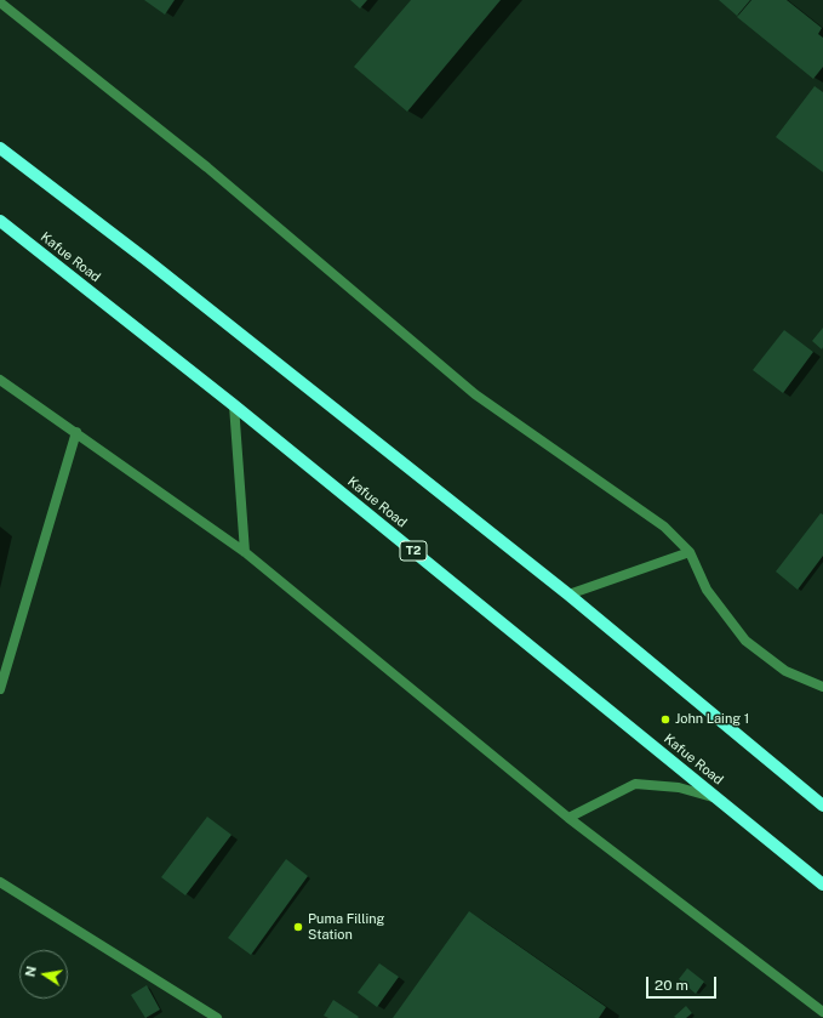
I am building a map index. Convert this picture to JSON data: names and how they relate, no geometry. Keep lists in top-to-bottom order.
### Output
{
  "streets": {
    "main road": ["Kafue Road", "T2"]
  },
  "places": ["John Laing 1", "Puma Filling Station"],
  "scale_bar": "20 m",
  "north": "left"
}
